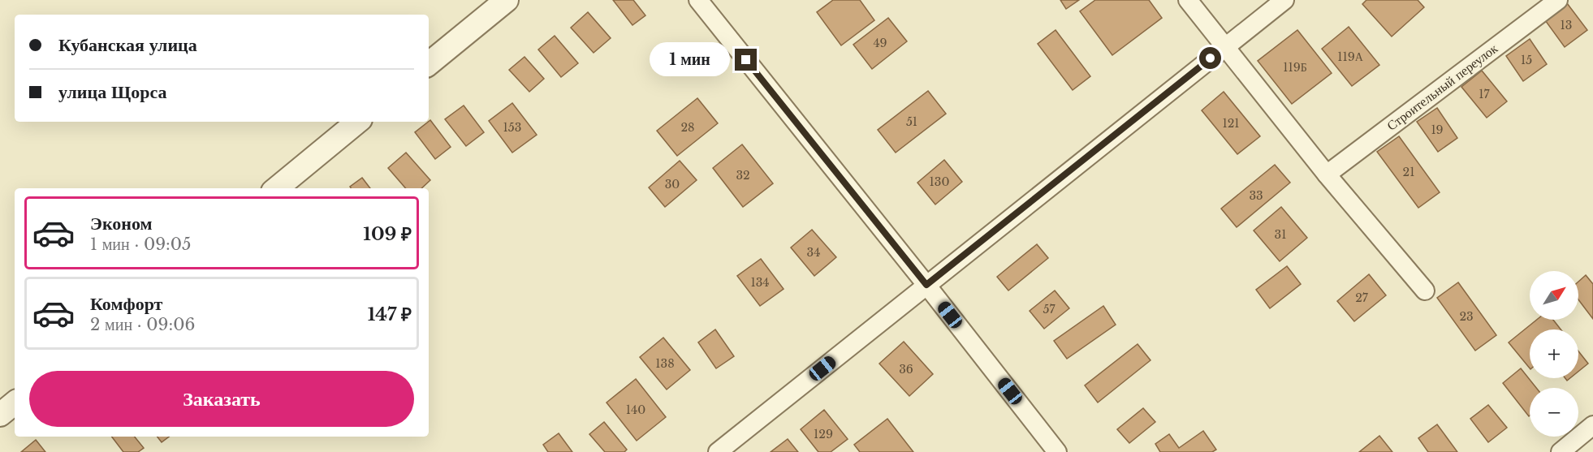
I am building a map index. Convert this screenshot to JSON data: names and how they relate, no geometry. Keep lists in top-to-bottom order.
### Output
{
  "streets": {
    "street": ["Строительный переулок"]
  },
  "house_numbers": [
    "13",
    "49",
    "119А",
    "15",
    "119Б",
    "17",
    "51",
    "121",
    "153",
    "28",
    "19",
    "21",
    "32",
    "130",
    "30",
    "33",
    "31",
    "34",
    "134",
    "27",
    "57",
    "23",
    "138",
    "36",
    "140",
    "129"
  ],
  "north": "top right",
  "page": {
    "banner": ["Кубанская улица", "улица Щорса"],
    "bubble": "1 мин",
    "list": [
      {
        "name": "Эконом",
        "note": "1 мин · 09:05",
        "value": "109 ₽"
      },
      {
        "name": "Комфорт",
        "note": "2 мин · 09:06",
        "value": "147 ₽"
      }
    ],
    "map_buttons": ["+", "−"],
    "buttons": "Заказать"
  }
}
